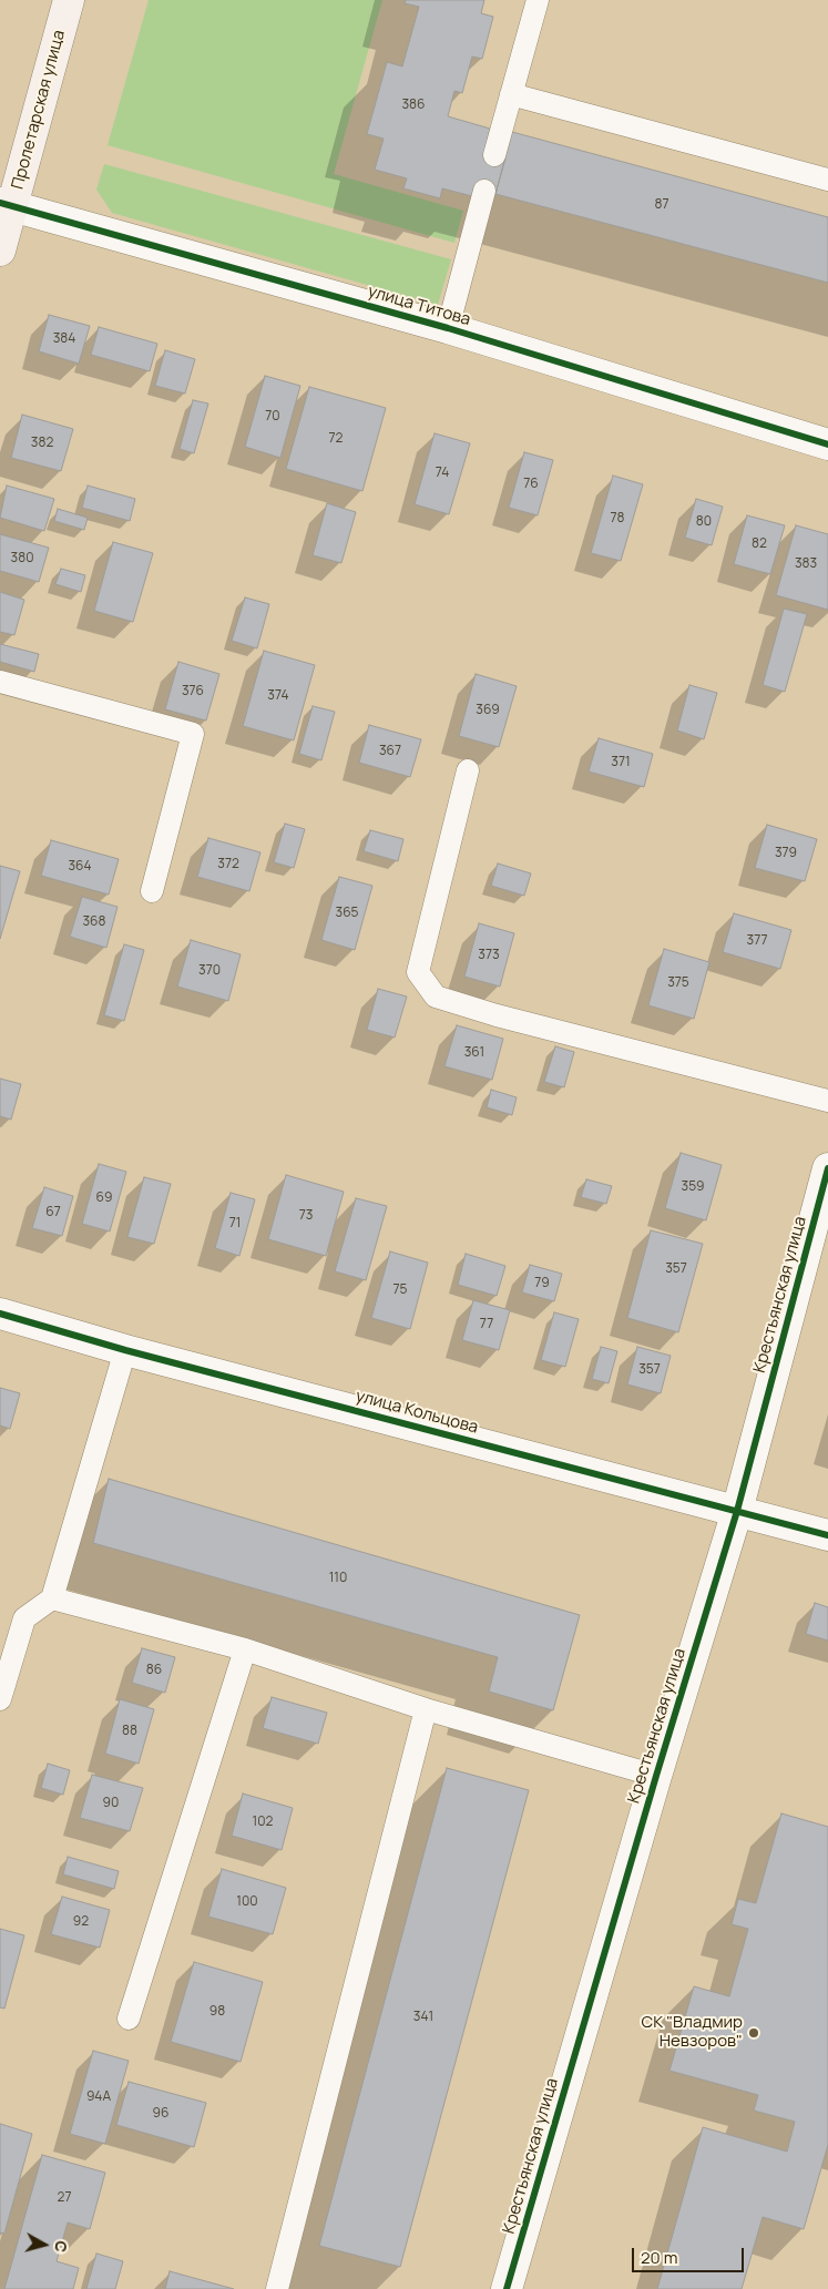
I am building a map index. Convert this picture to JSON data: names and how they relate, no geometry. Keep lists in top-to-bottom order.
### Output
{
  "streets": {
    "main road": ["Пролетарская улица"],
    "street": ["улица Титова", "Крестьянская улица", "улица Кольцова"]
  },
  "crossings": [
    ["Пролетарская улица", "улица Титова"],
    ["Крестьянская улица", "улица Кольцова"]
  ],
  "places": ["СК \"Владмир Невзоров\""],
  "house_numbers": [
    "386",
    "87",
    "384",
    "70",
    "72",
    "382",
    "74",
    "76",
    "78",
    "80",
    "82",
    "380",
    "383",
    "376",
    "374",
    "369",
    "367",
    "371",
    "379",
    "372",
    "364",
    "365",
    "368",
    "377",
    "373",
    "370",
    "375",
    "361",
    "359",
    "69",
    "67",
    "73",
    "71",
    "357",
    "79",
    "75",
    "77",
    "357",
    "110",
    "86",
    "88",
    "90",
    "102",
    "100",
    "92",
    "98",
    "341",
    "94А",
    "96",
    "27"
  ],
  "scale_bar": "20 m",
  "north": "right"
}
